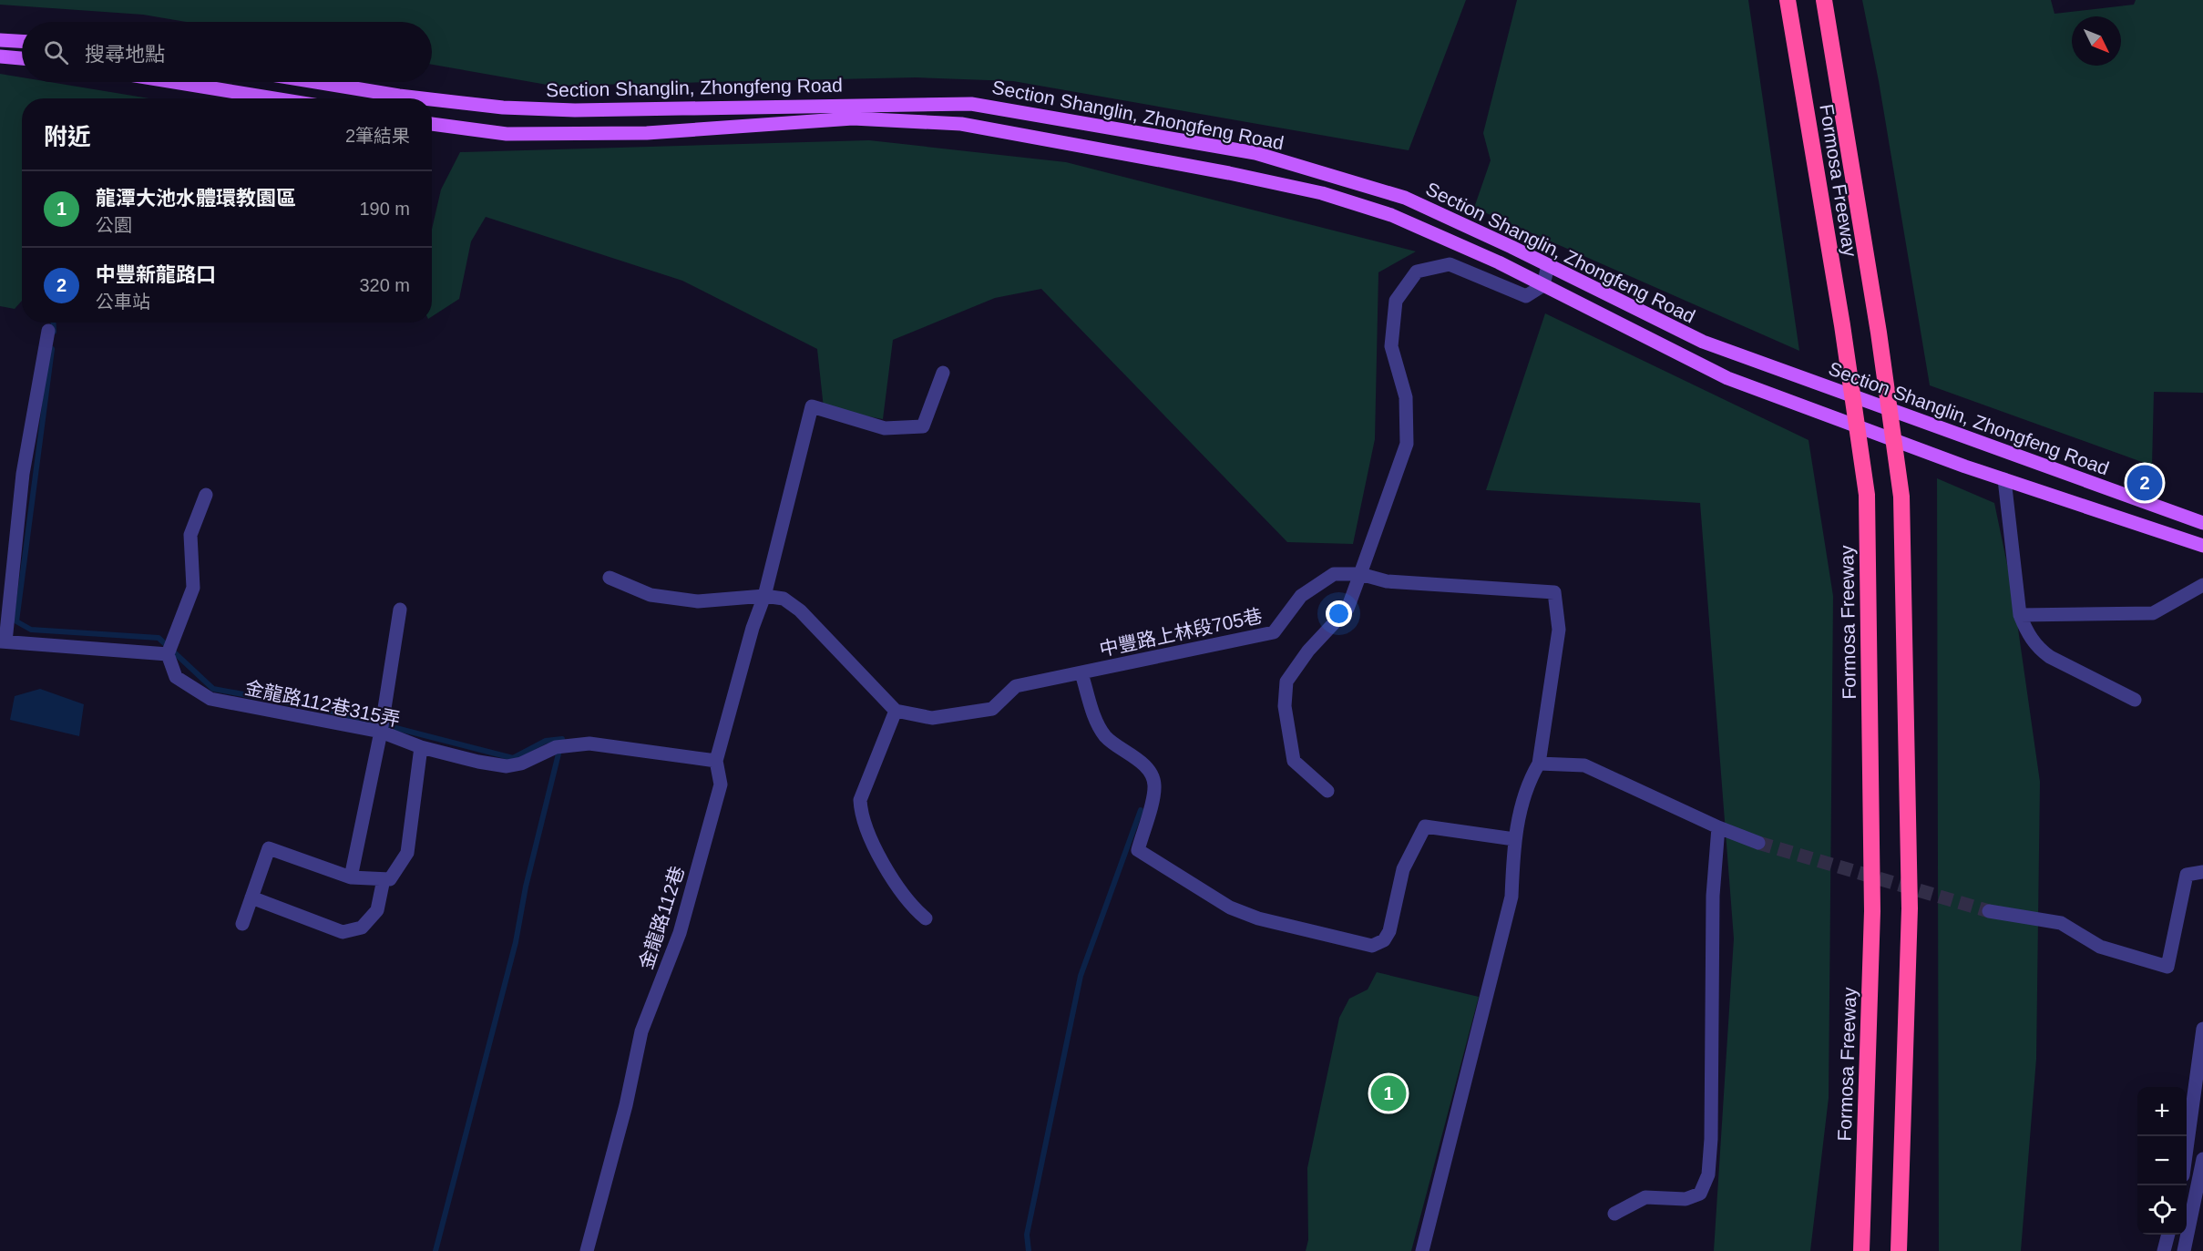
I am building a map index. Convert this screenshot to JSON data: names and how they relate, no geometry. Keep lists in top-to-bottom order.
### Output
{
  "streets": {
    "highway": ["Formosa Freeway"],
    "main road": ["Section Shanglin, Zhongfeng Road"],
    "street": ["中豐路上林段705巷", "金龍路112巷315弄", "金龍路112巷"]
  },
  "crossings": [
    ["金龍路112巷315弄", "金龍路112巷"]
  ],
  "north": "bottom right",
  "page": {
    "search": "搜尋地點",
    "heading": ["附近", "2筆結果"],
    "list": [
      {
        "mark": "1",
        "name": "龍潭大池水體環教園區",
        "note": "公園",
        "value": "190 m"
      },
      {
        "mark": "2",
        "name": "中豐新龍路口",
        "note": "公車站",
        "value": "320 m"
      }
    ],
    "pins": ["2", "1"],
    "map_buttons": ["+", "−"]
  }
}
